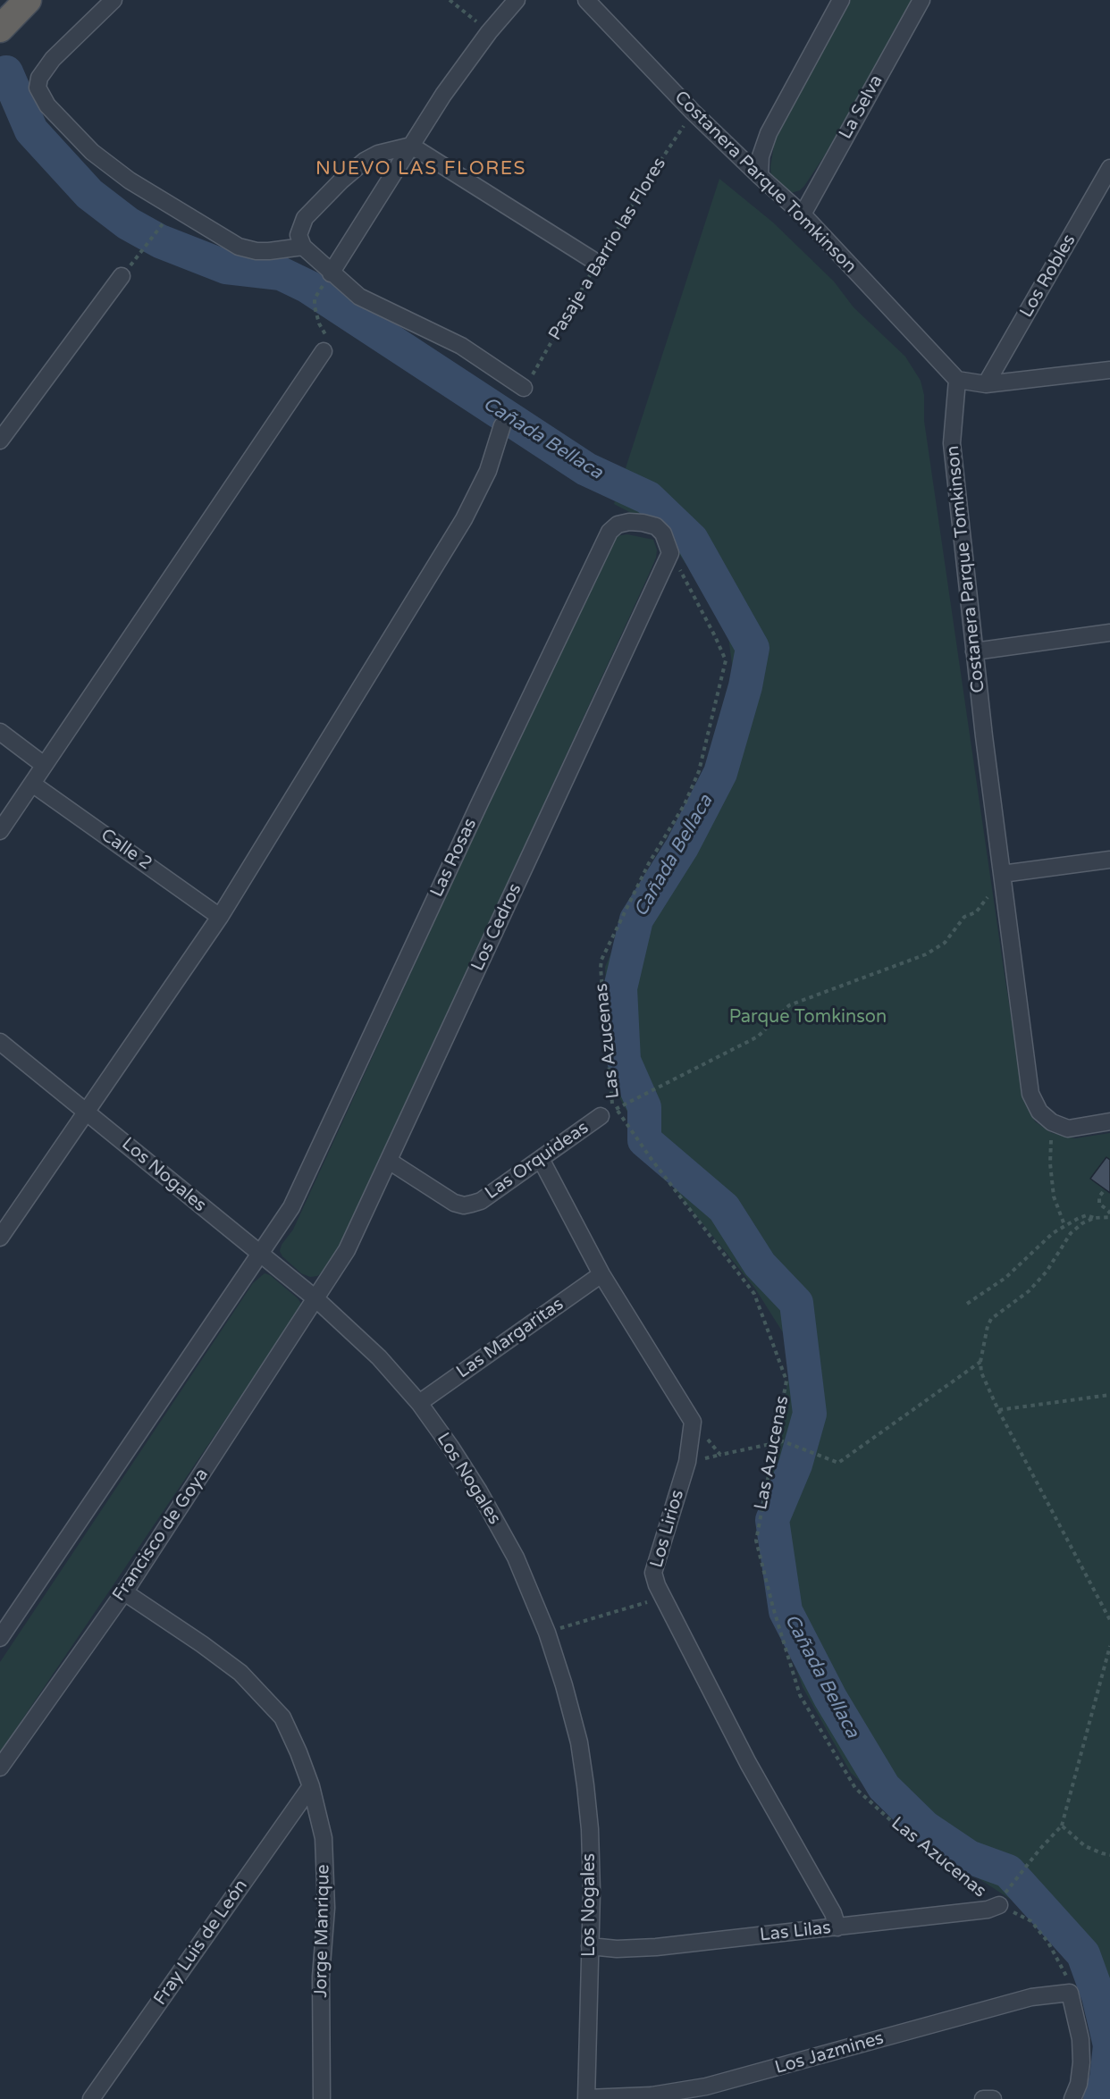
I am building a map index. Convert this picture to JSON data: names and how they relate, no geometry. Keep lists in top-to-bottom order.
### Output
{
  "streets": {
    "street": [
      "La Selva",
      "Costanera Parque Tomkinson",
      "Los Robles",
      "Calle 2",
      "Las Rosas",
      "Los Cedros",
      "Las Orquideas",
      "Los Nogales",
      "Las Margaritas",
      "Los Lirios",
      "Francisco de Goya",
      "Jorge Manrique",
      "Las Lilas",
      "Fray Luis de León",
      "Los Jazmines"
    ],
    "path": ["Pasaje a Barrio las Flores", "Las Azucenas"]
  },
  "crossings": [
    ["La Selva", "Costanera Parque Tomkinson"],
    ["Costanera Parque Tomkinson", "Pasaje a Barrio las Flores"],
    ["Las Rosas", "Los Cedros"],
    ["Las Rosas", "Las Azucenas"],
    ["Las Rosas", "Los Nogales"],
    ["Los Cedros", "Las Azucenas"],
    ["Los Cedros", "Las Orquideas"],
    ["Los Cedros", "Los Nogales"],
    ["Los Cedros", "Francisco de Goya"],
    ["Las Azucenas", "Las Lilas"],
    ["Las Azucenas", "Los Jazmines"],
    ["Los Nogales", "Las Margaritas"],
    ["Los Nogales", "Francisco de Goya"],
    ["Los Nogales", "Las Lilas"],
    ["Los Nogales", "Los Jazmines"],
    ["Los Lirios", "Las Lilas"],
    ["Francisco de Goya", "Jorge Manrique"],
    ["Jorge Manrique", "Fray Luis de León"]
  ],
  "districts": ["NUEVO LAS FLORES"],
  "water": ["Cañada Bellaca"],
  "parks": ["Parque Tomkinson"]
}
